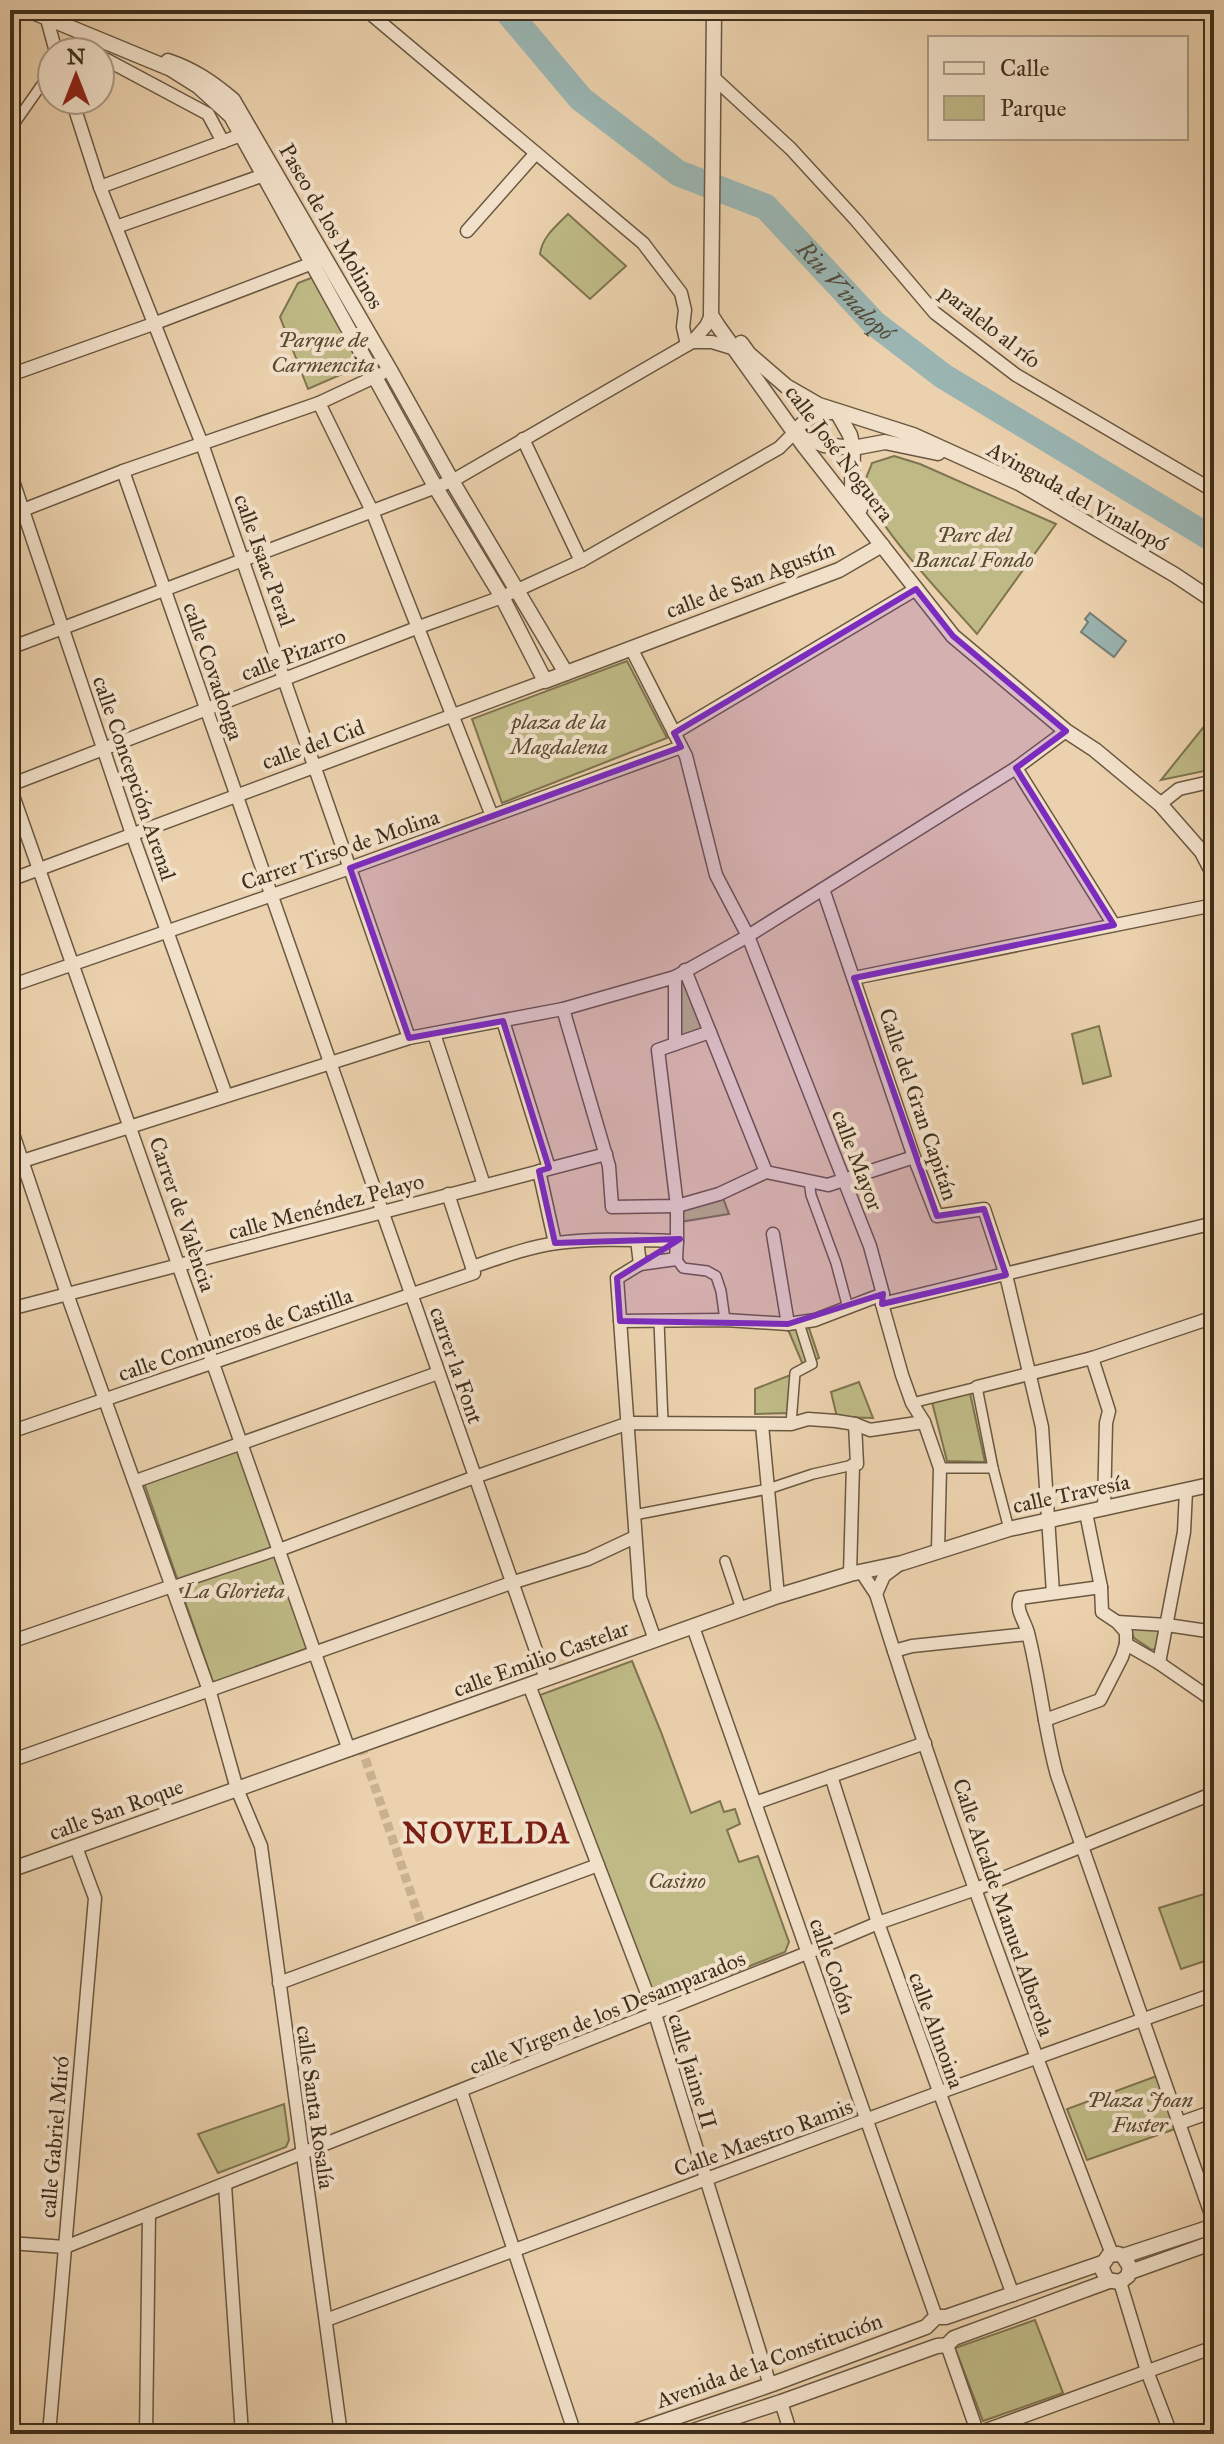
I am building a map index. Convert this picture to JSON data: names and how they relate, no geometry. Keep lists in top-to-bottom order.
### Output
{
  "streets": {
    "street": [
      "Paseo de los Molinos",
      "paralelo al río",
      "calle José Noguera",
      "Avinguda del Vinalopó",
      "calle Isaac Peral",
      "calle de San Agustín",
      "calle Pizarro",
      "calle Covadonga",
      "calle del Cid",
      "calle Concepción Arenal",
      "Carrer Tirso de Molina",
      "Calle del Gran Capitán",
      "calle Mayor",
      "calle Menéndez Pelayo",
      "Carrer de València",
      "calle Comuneros de Castilla",
      "carrer la Font",
      "calle Travesía",
      "calle Emilio Castelar",
      "calle San Roque",
      "Calle Alcalde Manuel Alberola",
      "calle Colón",
      "calle Virgen de los Desamparados",
      "calle Almoina",
      "calle Jaime II",
      "calle Santa Rosalía",
      "calle Gabriel Miró",
      "Calle Maestro Ramis",
      "Avenida de la Constitución"
    ]
  },
  "crossings": [
    ["Paseo de los Molinos", "calle Pizarro"],
    ["Paseo de los Molinos", "calle del Cid"],
    ["calle José Noguera", "calle de San Agustín"],
    ["calle José Noguera", "calle Pizarro"],
    ["calle Isaac Peral", "calle Pizarro"],
    ["calle Isaac Peral", "calle del Cid"],
    ["calle Isaac Peral", "Carrer Tirso de Molina"],
    ["calle de San Agustín", "calle del Cid"],
    ["calle de San Agustín", "calle Mayor"],
    ["calle Pizarro", "calle Covadonga"],
    ["calle Pizarro", "calle Concepción Arenal"],
    ["calle Pizarro", "Carrer de València"],
    ["calle Covadonga", "calle del Cid"],
    ["calle Covadonga", "Carrer Tirso de Molina"],
    ["calle Covadonga", "carrer la Font"],
    ["calle del Cid", "calle Concepción Arenal"],
    ["calle del Cid", "calle Mayor"],
    ["calle del Cid", "Carrer de València"],
    ["calle Concepción Arenal", "Carrer Tirso de Molina"],
    ["Carrer Tirso de Molina", "calle Mayor"],
    ["Carrer Tirso de Molina", "Carrer de València"],
    ["Calle del Gran Capitán", "calle Travesía"],
    ["calle Menéndez Pelayo", "Carrer de València"],
    ["calle Menéndez Pelayo", "carrer la Font"],
    ["Carrer de València", "calle Comuneros de Castilla"],
    ["Carrer de València", "calle Emilio Castelar"],
    ["calle Comuneros de Castilla", "carrer la Font"],
    ["carrer la Font", "calle Emilio Castelar"],
    ["calle Travesía", "calle Emilio Castelar"],
    ["calle Emilio Castelar", "calle San Roque"],
    ["calle Emilio Castelar", "Calle Alcalde Manuel Alberola"],
    ["calle Emilio Castelar", "calle Colón"],
    ["calle Emilio Castelar", "calle Jaime II"],
    ["calle Emilio Castelar", "calle Santa Rosalía"],
    ["calle San Roque", "calle Santa Rosalía"],
    ["calle San Roque", "calle Gabriel Miró"],
    ["Calle Alcalde Manuel Alberola", "calle Virgen de los Desamparados"],
    ["Calle Alcalde Manuel Alberola", "Calle Maestro Ramis"],
    ["Calle Alcalde Manuel Alberola", "Avenida de la Constitución"],
    ["calle Colón", "calle Virgen de los Desamparados"],
    ["calle Colón", "Calle Maestro Ramis"],
    ["calle Colón", "Avenida de la Constitución"],
    ["calle Virgen de los Desamparados", "calle Almoina"],
    ["calle Virgen de los Desamparados", "calle Jaime II"],
    ["calle Virgen de los Desamparados", "calle Santa Rosalía"],
    ["calle Virgen de los Desamparados", "calle Gabriel Miró"],
    ["calle Almoina", "Calle Maestro Ramis"],
    ["calle Almoina", "Avenida de la Constitución"],
    ["calle Jaime II", "Calle Maestro Ramis"],
    ["calle Jaime II", "Avenida de la Constitución"],
    ["calle Santa Rosalía", "Calle Maestro Ramis"]
  ],
  "districts": ["NOVELDA"],
  "water": ["Riu Vinalopó"],
  "parks": [
    "Parque de Carmencita",
    "Parc del Bancal Fondo",
    "plaza de la Magdalena",
    "La Glorieta",
    "Casino",
    "Plaza Joan Fuster"
  ],
  "legend": ["Calle", "Parque"],
  "north": "top"
}
